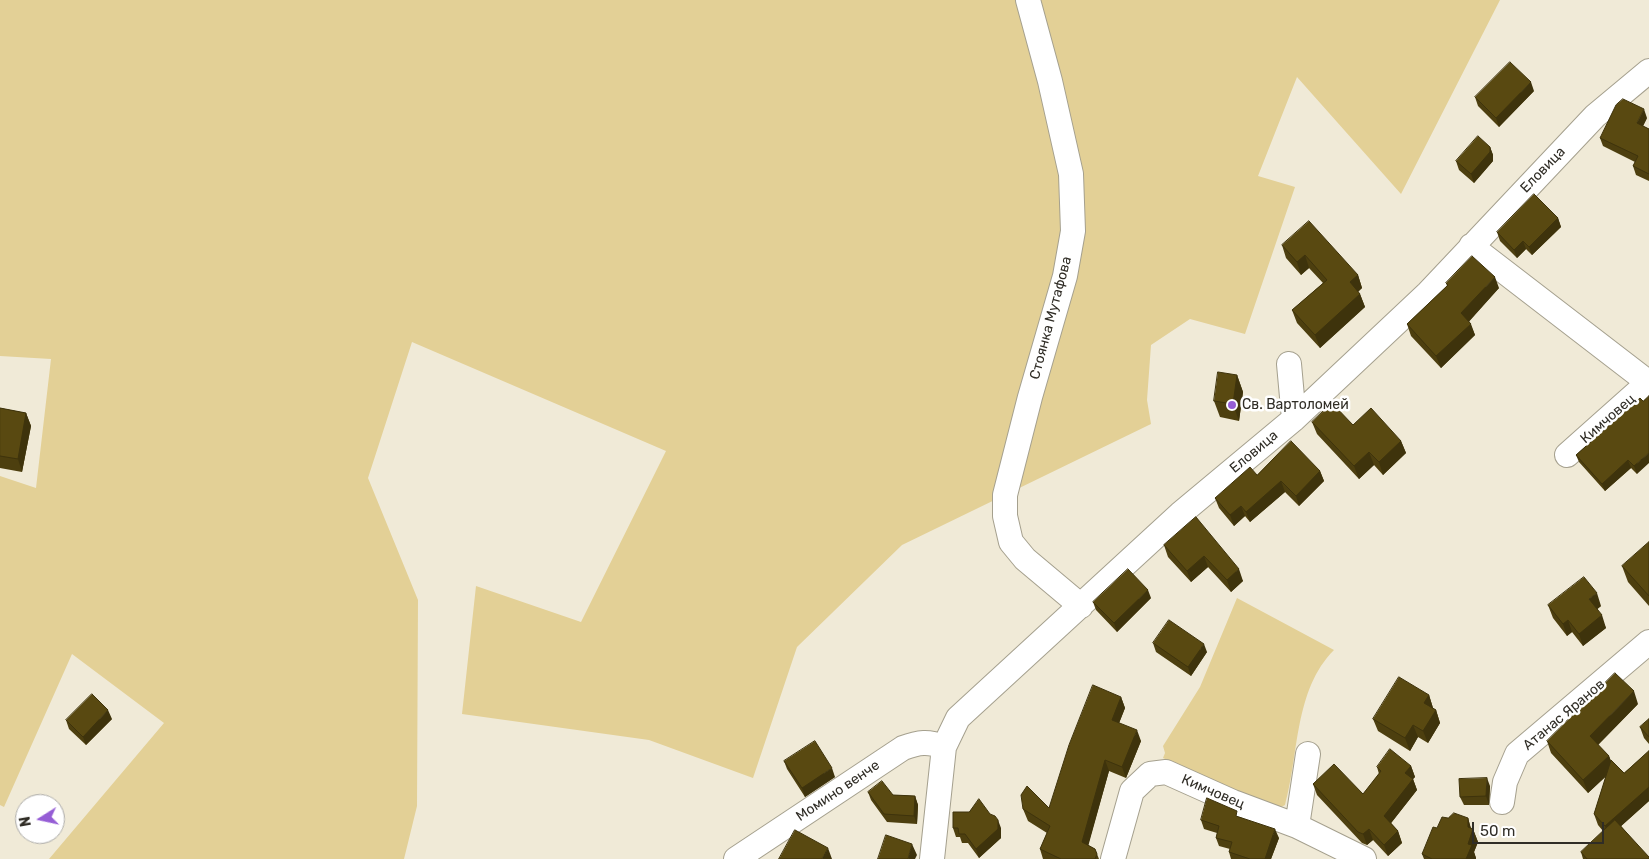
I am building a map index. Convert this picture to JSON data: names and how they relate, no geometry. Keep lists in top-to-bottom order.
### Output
{
  "streets": {
    "street": [
      "Еловица",
      "Стоянка Мутафова",
      "Кимчовец",
      "Атанас Яранов",
      "Момино венче"
    ]
  },
  "crossings": [
    ["Еловица", "Стоянка Мутафова"],
    ["Еловица", "Момино венче"]
  ],
  "places": ["Св. Вартоломей"],
  "scale_bar": "50 m",
  "north": "left"
}
